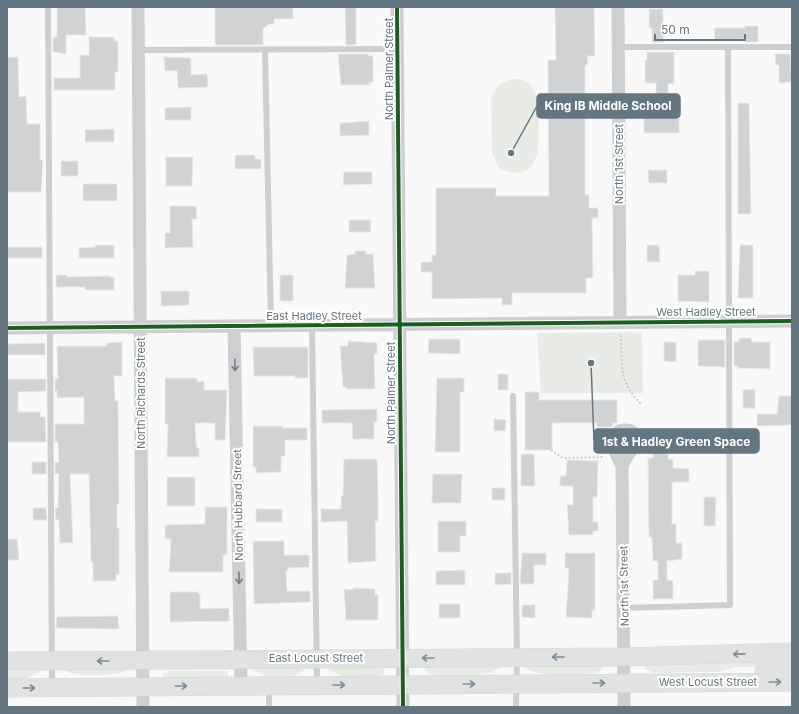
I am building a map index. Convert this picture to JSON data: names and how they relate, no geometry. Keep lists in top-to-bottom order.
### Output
{
  "streets": {
    "main road": ["East Locust Street", "West Locust Street"],
    "street": [
      "North Palmer Street",
      "North 1st Street",
      "West Hadley Street",
      "East Hadley Street",
      "North Richards Street",
      "North Hubbard Street"
    ]
  },
  "crossings": [
    ["North Palmer Street", "East Hadley Street"],
    ["North Palmer Street", "East Locust Street"],
    ["North 1st Street", "West Hadley Street"],
    ["North 1st Street", "East Hadley Street"],
    ["North 1st Street", "East Locust Street"],
    ["North 1st Street", "West Locust Street"],
    ["West Hadley Street", "East Hadley Street"],
    ["East Hadley Street", "North Richards Street"],
    ["East Hadley Street", "North Hubbard Street"],
    ["North Richards Street", "East Locust Street"],
    ["North Hubbard Street", "East Locust Street"]
  ],
  "one_way": ["North Hubbard Street"],
  "places": ["King IB Middle School", "1st & Hadley Green Space"],
  "scale_bar": "50 m"
}
